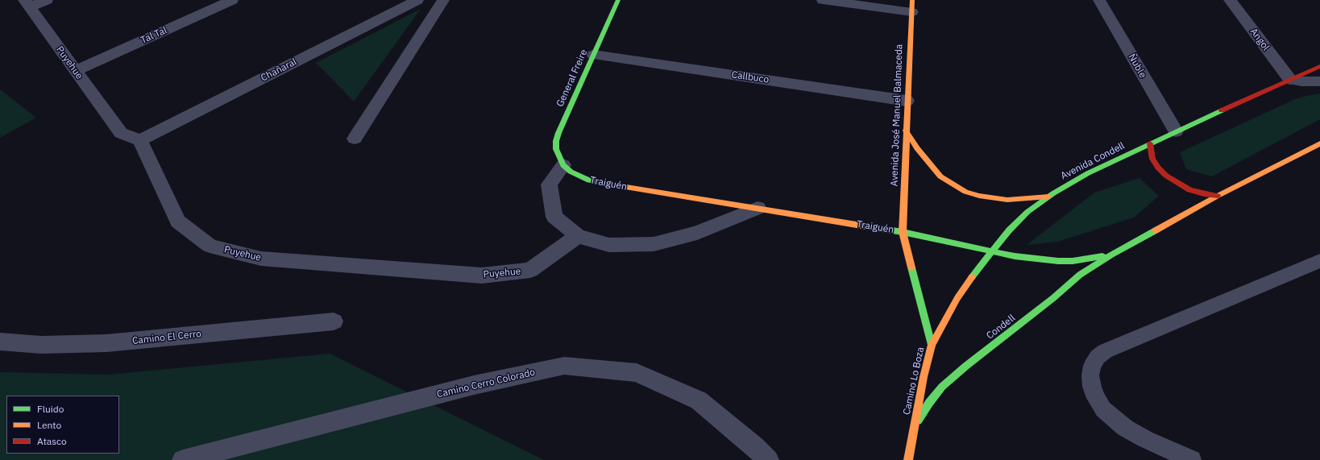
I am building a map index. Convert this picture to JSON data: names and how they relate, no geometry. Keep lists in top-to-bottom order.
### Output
{
  "streets": {
    "main road": [
      "General Freire",
      "Avenida José Manuel Balmaceda",
      "Avenida Condell",
      "Traiguén",
      "Condell",
      "Camino Lo Boza"
    ],
    "street": [
      "Tal Tal",
      "Angol",
      "Puyehue",
      "Ñuble",
      "Chañaral",
      "Callbuco",
      "Camino El Cerro",
      "Camino Cerro Colorado"
    ]
  },
  "crossings": [
    ["Tal Tal", "Puyehue"],
    ["Angol", "Avenida Condell"],
    ["Puyehue", "Chañaral"],
    ["Ñuble", "Avenida Condell"],
    ["Callbuco", "General Freire"],
    ["Callbuco", "Avenida José Manuel Balmaceda"],
    ["General Freire", "Traiguén"],
    ["Avenida José Manuel Balmaceda", "Traiguén"],
    ["Avenida José Manuel Balmaceda", "Camino Lo Boza"],
    ["Avenida Condell", "Traiguén"],
    ["Avenida Condell", "Camino Lo Boza"],
    ["Traiguén", "Condell"],
    ["Traiguén", "Camino Lo Boza"],
    ["Condell", "Camino Lo Boza"]
  ],
  "legend": ["Fluido", "Lento", "Atasco"]
}
